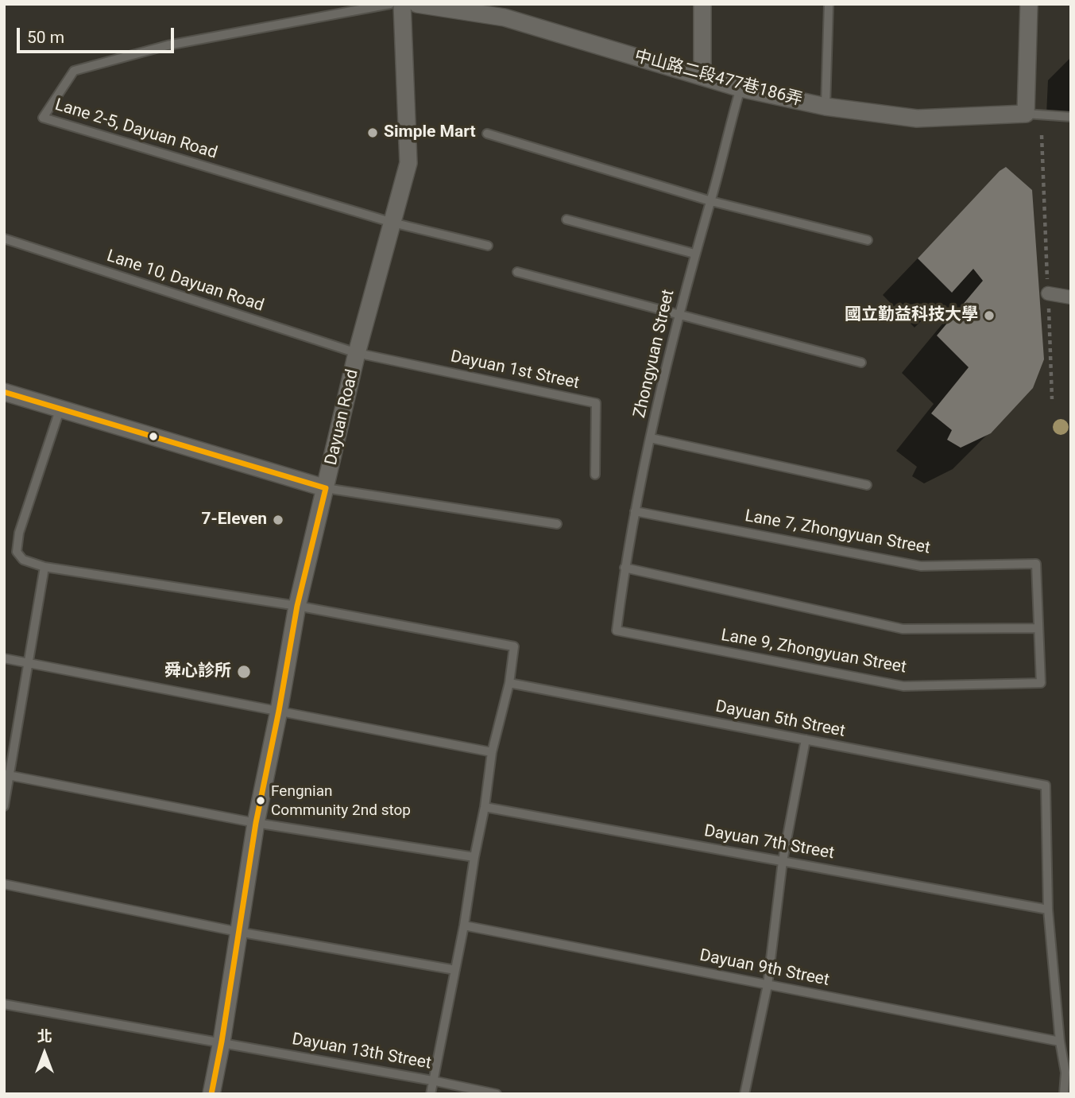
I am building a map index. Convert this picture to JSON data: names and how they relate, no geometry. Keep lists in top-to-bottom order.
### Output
{
  "streets": {
    "street": ["中山路二段477巷186弄", "Dayuan Road"],
    "lane": [
      "Lane 2-5, Dayuan Road",
      "Lane 10, Dayuan Road",
      "Zhongyuan Street",
      "Dayuan 1st Street",
      "Lane 7, Zhongyuan Street",
      "Lane 9, Zhongyuan Street",
      "Dayuan 5th Street",
      "Dayuan 7th Street",
      "Dayuan 9th Street",
      "Dayuan 13th Street"
    ]
  },
  "crossings": [
    ["中山路二段477巷186弄", "Zhongyuan Street"],
    ["Lane 2-5, Dayuan Road", "Dayuan Road"],
    ["Lane 10, Dayuan Road", "Dayuan 1st Street"],
    ["Lane 10, Dayuan Road", "Dayuan Road"],
    ["Zhongyuan Street", "Lane 7, Zhongyuan Street"],
    ["Zhongyuan Street", "Lane 9, Zhongyuan Street"],
    ["Dayuan 1st Street", "Dayuan Road"],
    ["Dayuan Road", "Dayuan 13th Street"],
    ["Lane 7, Zhongyuan Street", "Lane 9, Zhongyuan Street"],
    ["Dayuan 5th Street", "Dayuan 7th Street"]
  ],
  "places": [
    "Simple Mart",
    "國立勤益科技大學",
    "7-Eleven",
    "舜心診所",
    "Fengnian Community 2nd stop"
  ],
  "scale_bar": "50 m",
  "north": "top"
}
